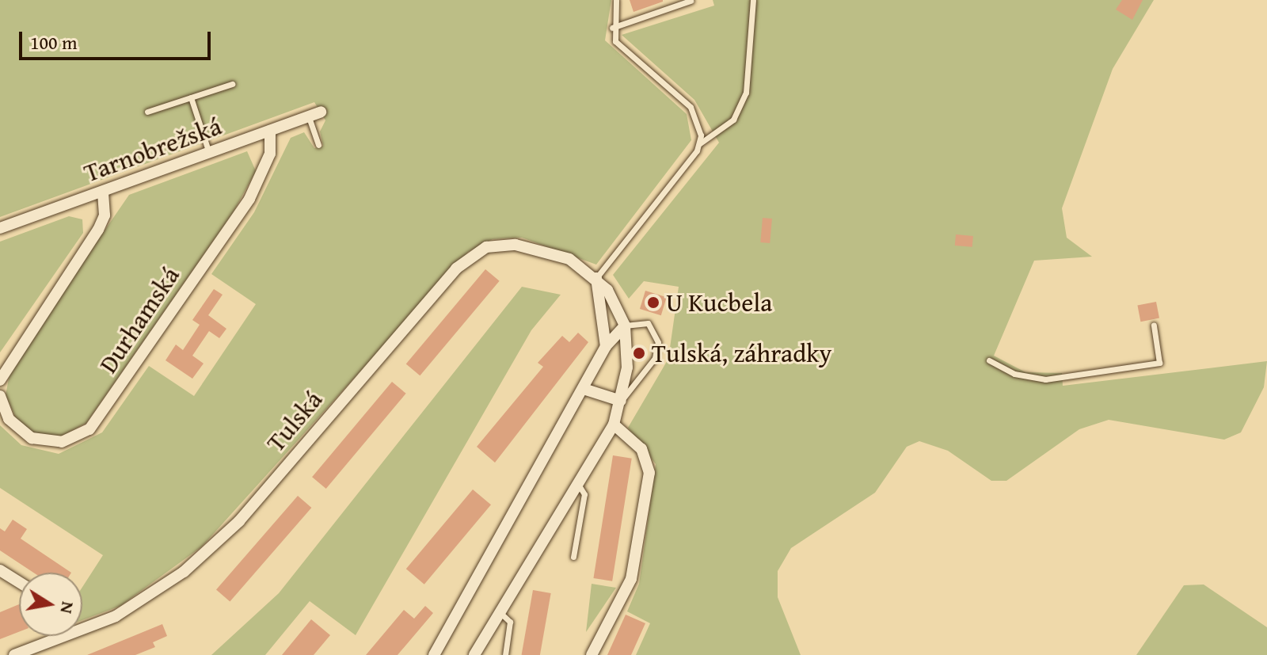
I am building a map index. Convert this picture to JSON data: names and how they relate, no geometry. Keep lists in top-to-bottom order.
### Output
{
  "streets": {
    "street": ["Tarnobrežská", "Durhamská", "Tulská"]
  },
  "crossings": [
    ["Tarnobrežská", "Durhamská"]
  ],
  "places": ["U Kucbela", "Tulská, záhradky"],
  "scale_bar": "100 m",
  "north": "right"
}
